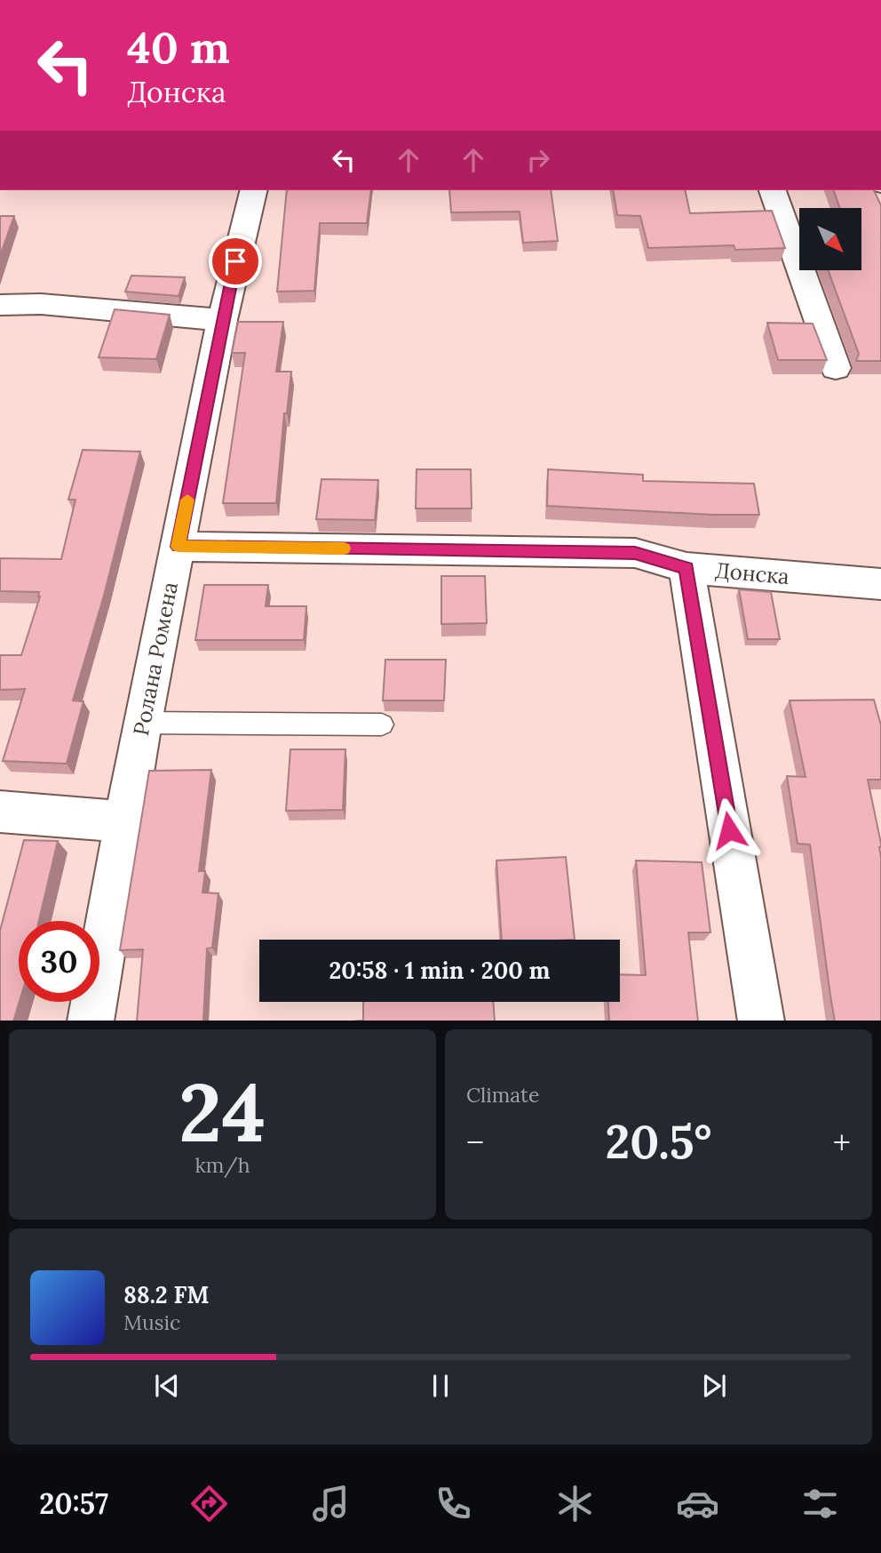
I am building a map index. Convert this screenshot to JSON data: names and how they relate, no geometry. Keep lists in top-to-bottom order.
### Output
{
  "streets": {
    "street": ["Донска", "Ролана Ромена"]
  },
  "crossings": [
    ["Донска", "Ролана Ромена"]
  ],
  "north": "bottom right",
  "page": {
    "turn": ["40 m", "Донска"],
    "limit": "30",
    "trip": "20:58 · 1 min · 200 m",
    "tile": [
      ["24", "km/h"],
      "Climate"
    ],
    "heat": ["−", "20.5°", "+"],
    "song": ["88.2 FM", "Music"],
    "tabs": "20:57"
  }
}
